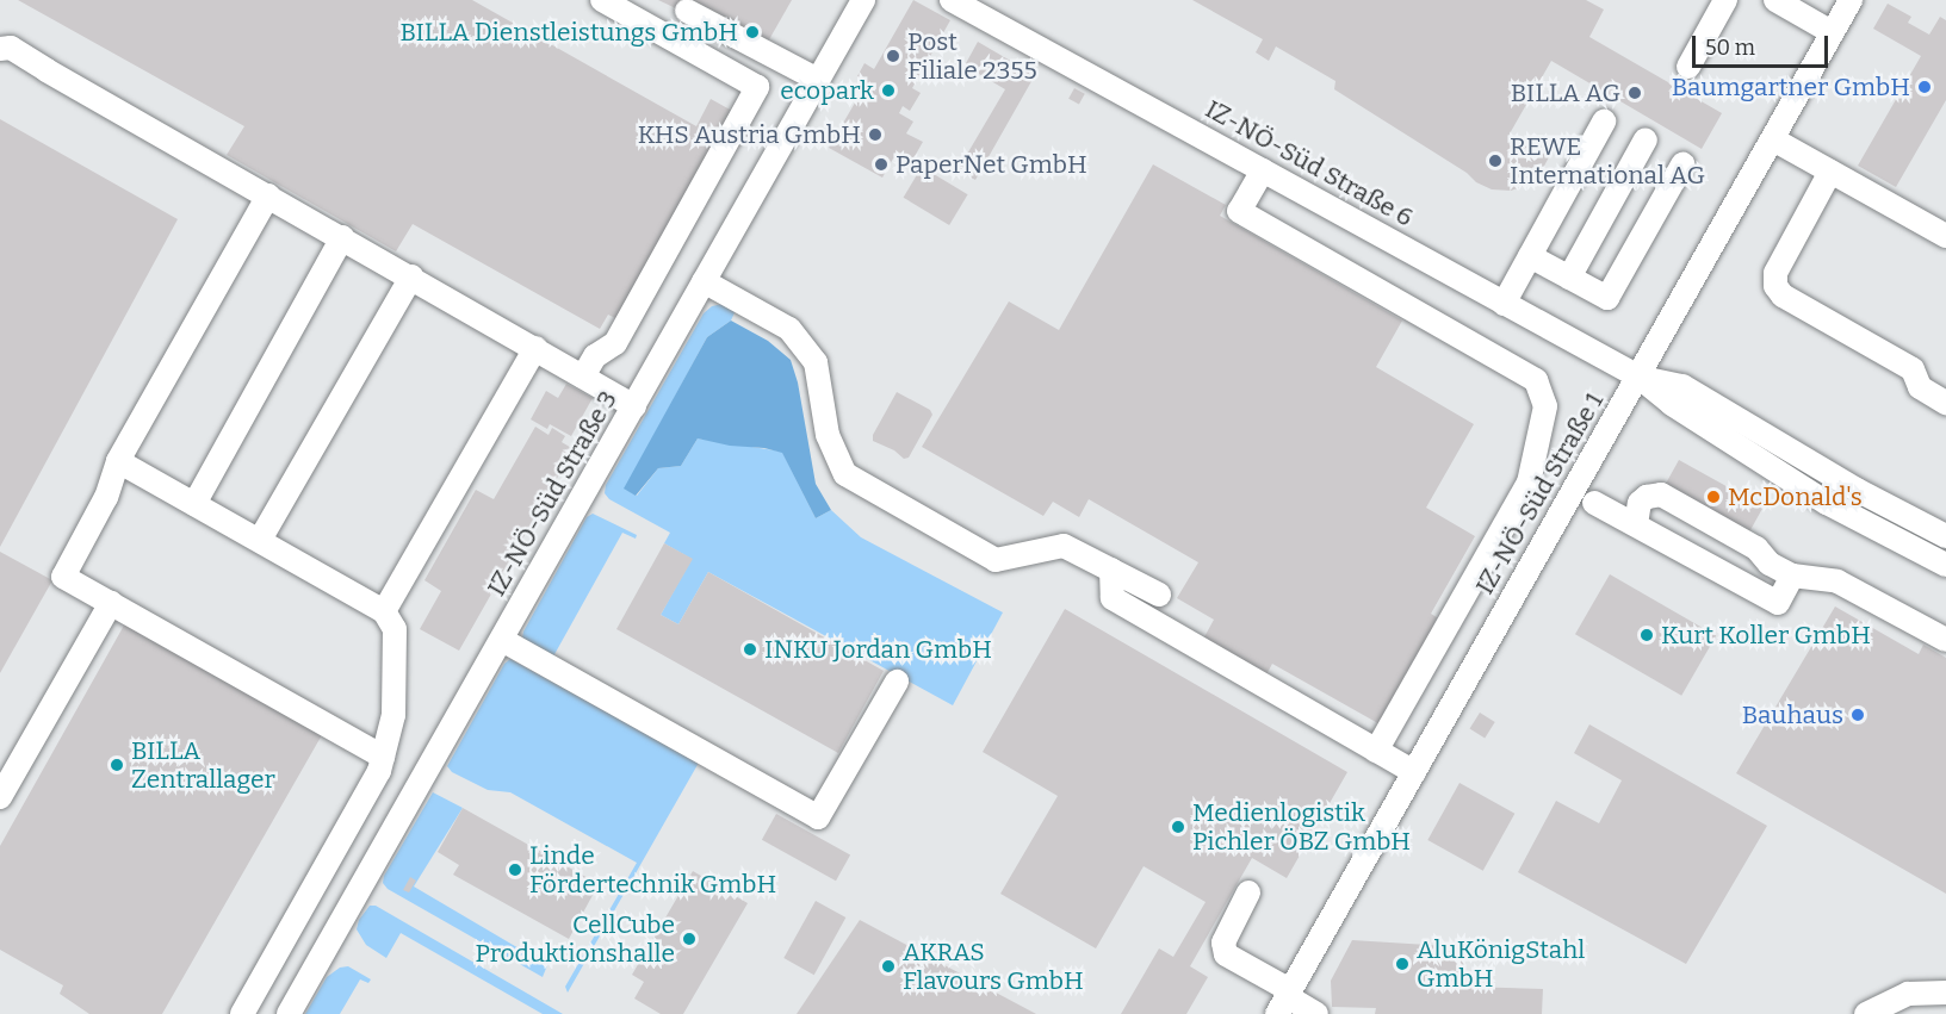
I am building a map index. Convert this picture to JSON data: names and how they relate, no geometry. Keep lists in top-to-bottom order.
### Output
{
  "streets": {
    "street": ["IZ-NÖ-Süd Straße 6", "IZ-NÖ-Süd Straße 3", "IZ-NÖ-Süd Straße 1"]
  },
  "crossings": [
    ["IZ-NÖ-Süd Straße 6", "IZ-NÖ-Süd Straße 1"]
  ],
  "places": [
    "BILLA Dienstleistungs GmbH",
    "Post Filiale 2355",
    "Baumgartner GmbH",
    "ecopark",
    "BILLA AG",
    "KHS Austria GmbH",
    "REWE International AG",
    "PaperNet GmbH",
    "McDonald's",
    "Kurt Koller GmbH",
    "INKU Jordan GmbH",
    "Bauhaus",
    "BILLA Zentrallager",
    "Medienlogistik Pichler ÖBZ GmbH",
    "Linde Fördertechnik GmbH",
    "CellCube Produktionshalle",
    "AluKönigStahl GmbH",
    "AKRAS Flavours GmbH"
  ],
  "scale_bar": "50 m"
}
